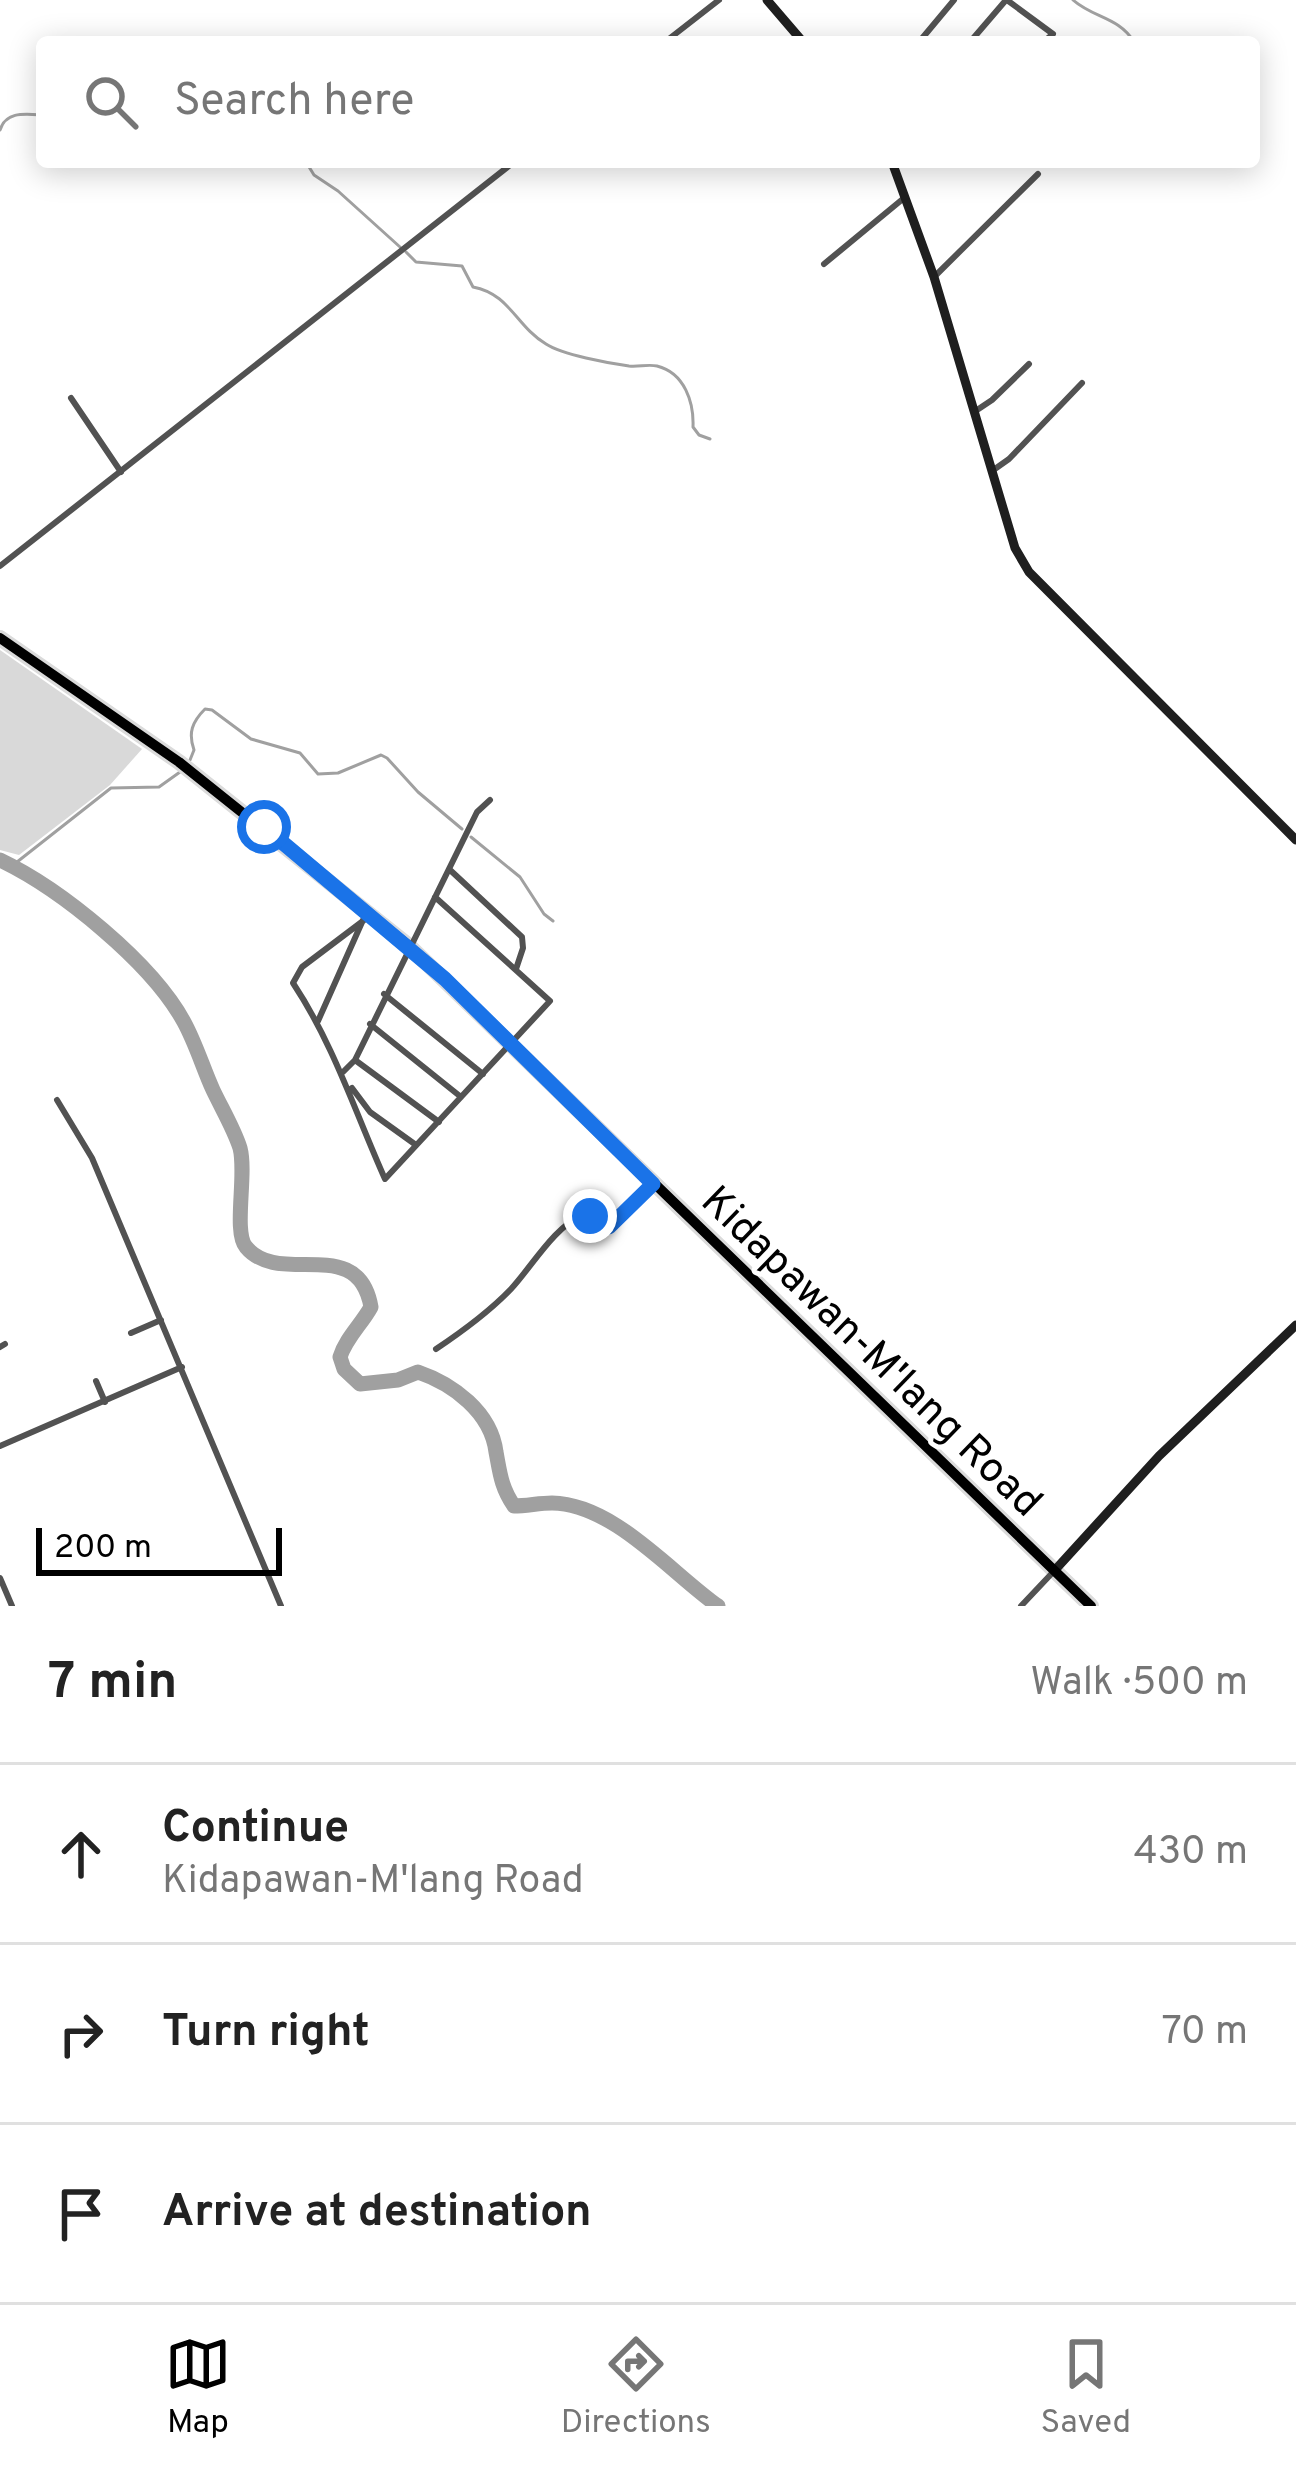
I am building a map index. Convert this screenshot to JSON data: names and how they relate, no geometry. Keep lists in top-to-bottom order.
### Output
{
  "streets": {
    "main road": ["Kidapawan-M'lang Road"]
  },
  "scale_bar": "200 m",
  "page": {
    "search": "Search here",
    "scale": "200 m",
    "heading": ["7 min", "Walk · 500 m"],
    "list": [
      ["Continue", "Kidapawan-M'lang Road", "430 m"],
      ["Turn right", "70 m"],
      "Arrive at destination"
    ],
    "nav": ["Map", "Directions", "Saved"]
  }
}
